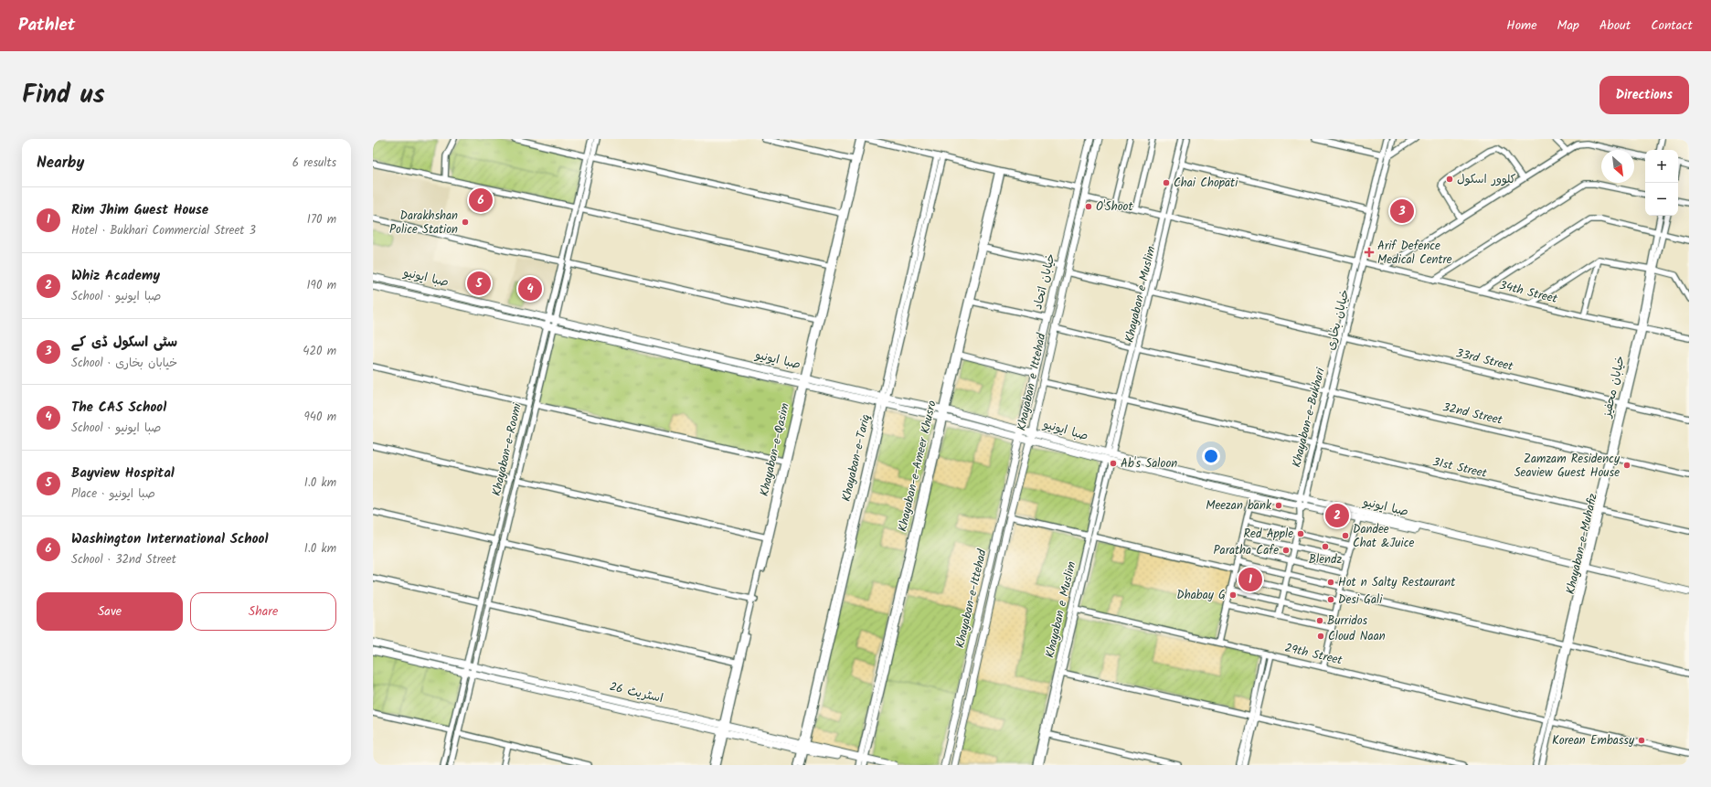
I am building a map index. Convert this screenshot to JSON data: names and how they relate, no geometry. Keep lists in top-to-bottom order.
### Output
{
  "streets": {
    "main road": [
      "صبا ایونیو",
      "خیابان اتحاد",
      "Khayaban e Ittehad",
      "Khayaban-e-Ittehad",
      "اسٹریٹ 26"
    ],
    "street": [
      "34th Street",
      "Khayaban e Muslim",
      "خیابان بخاری",
      "33rd Street",
      "خیابان محفیز",
      "32nd Street",
      "Khayaban-e-Bukhari",
      "Khayaban-e-Roomi",
      "Khayaban-e-Qasim",
      "Khayaban-e-Tariq",
      "Khayaban-e-Ameer Khusro",
      "31st Street",
      "Khayaban-e-Muhafiz",
      "29th Street"
    ]
  },
  "crossings": [
    ["صبا ایونیو", "خیابان اتحاد"],
    ["صبا ایونیو", "Khayaban e Muslim"],
    ["صبا ایونیو", "Khayaban e Ittehad"],
    ["صبا ایونیو", "Khayaban-e-Bukhari"],
    ["صبا ایونیو", "Khayaban-e-Roomi"],
    ["صبا ایونیو", "Khayaban-e-Qasim"],
    ["صبا ایونیو", "Khayaban-e-Tariq"],
    ["صبا ایونیو", "Khayaban-e-Ameer Khusro"],
    ["صبا ایونیو", "Khayaban-e-Muhafiz"],
    ["صبا ایونیو", "Khayaban-e-Ittehad"],
    ["خیابان اتحاد", "Khayaban e Ittehad"],
    ["34th Street", "Khayaban e Muslim"],
    ["34th Street", "خیابان بخاری"],
    ["34th Street", "خیابان محفیز"],
    ["Khayaban e Muslim", "33rd Street"],
    ["Khayaban e Muslim", "32nd Street"],
    ["Khayaban e Muslim", "29th Street"],
    ["خیابان بخاری", "33rd Street"],
    ["خیابان بخاری", "Khayaban-e-Bukhari"],
    ["33rd Street", "خیابان محفیز"],
    ["33rd Street", "Khayaban-e-Bukhari"],
    ["Khayaban e Ittehad", "32nd Street"],
    ["Khayaban e Ittehad", "Khayaban-e-Ittehad"],
    ["خیابان محفیز", "Khayaban-e-Muhafiz"],
    ["32nd Street", "Khayaban-e-Bukhari"],
    ["32nd Street", "Khayaban-e-Muhafiz"],
    ["Khayaban-e-Roomi", "اسٹریٹ 26"],
    ["Khayaban-e-Qasim", "اسٹریٹ 26"],
    ["Khayaban-e-Tariq", "اسٹریٹ 26"],
    ["Khayaban-e-Ameer Khusro", "اسٹریٹ 26"],
    ["31st Street", "Khayaban-e-Muhafiz"],
    ["Khayaban-e-Muhafiz", "29th Street"]
  ],
  "places": {
    "other": [
      "کلوور اسکول",
      "Chai Chopati",
      "O'Shoot",
      "Darakhshan Police Station",
      "Ab's Saloon",
      "Zamzam Residency Seaview Guest House",
      "Meezan bank",
      "Red Apple",
      "Dandee Chat &Juice",
      "Blendz",
      "Paratha Cafe",
      "Hot n Salty Restaurant",
      "Dhabay G",
      "Desi Gali",
      "Burridos",
      "Cloud Naan",
      "Korean Embassy"
    ],
    "health": ["Arif Defence Medical Centre"]
  },
  "north": "bottom right",
  "page": {
    "header": "Pathlet",
    "nav": [
      "Home",
      "Map",
      "About",
      "Contact"
    ],
    "title": "Find us",
    "buttons": [
      "Directions",
      ["Save", "Share"]
    ],
    "heading": ["Nearby", "6 results"],
    "map_buttons": ["+", "−"],
    "list": [
      {
        "mark": "1",
        "name": "Rim Jhim Guest House",
        "note": "Hotel · Bukhari Commercial Street 3",
        "value": "170 m"
      },
      {
        "mark": "2",
        "name": "Whiz Academy",
        "note": "School · صبا ایونیو",
        "value": "190 m"
      },
      {
        "mark": "3",
        "name": "سٹی اسکول ڈی کے",
        "note": "School · خیابان بخاری",
        "value": "420 m"
      },
      {
        "mark": "4",
        "name": "The CAS School",
        "note": "School · صبا ایونیو",
        "value": "940 m"
      },
      {
        "mark": "5",
        "name": "Bayview Hospital",
        "note": "Place · صبا ایونیو",
        "value": "1.0 km"
      },
      {
        "mark": "6",
        "name": "Washington International School",
        "note": "School · 32nd Street",
        "value": "1.0 km"
      }
    ],
    "pins": [
      "6",
      "3",
      "5",
      "4",
      "2",
      "1"
    ]
  }
}
